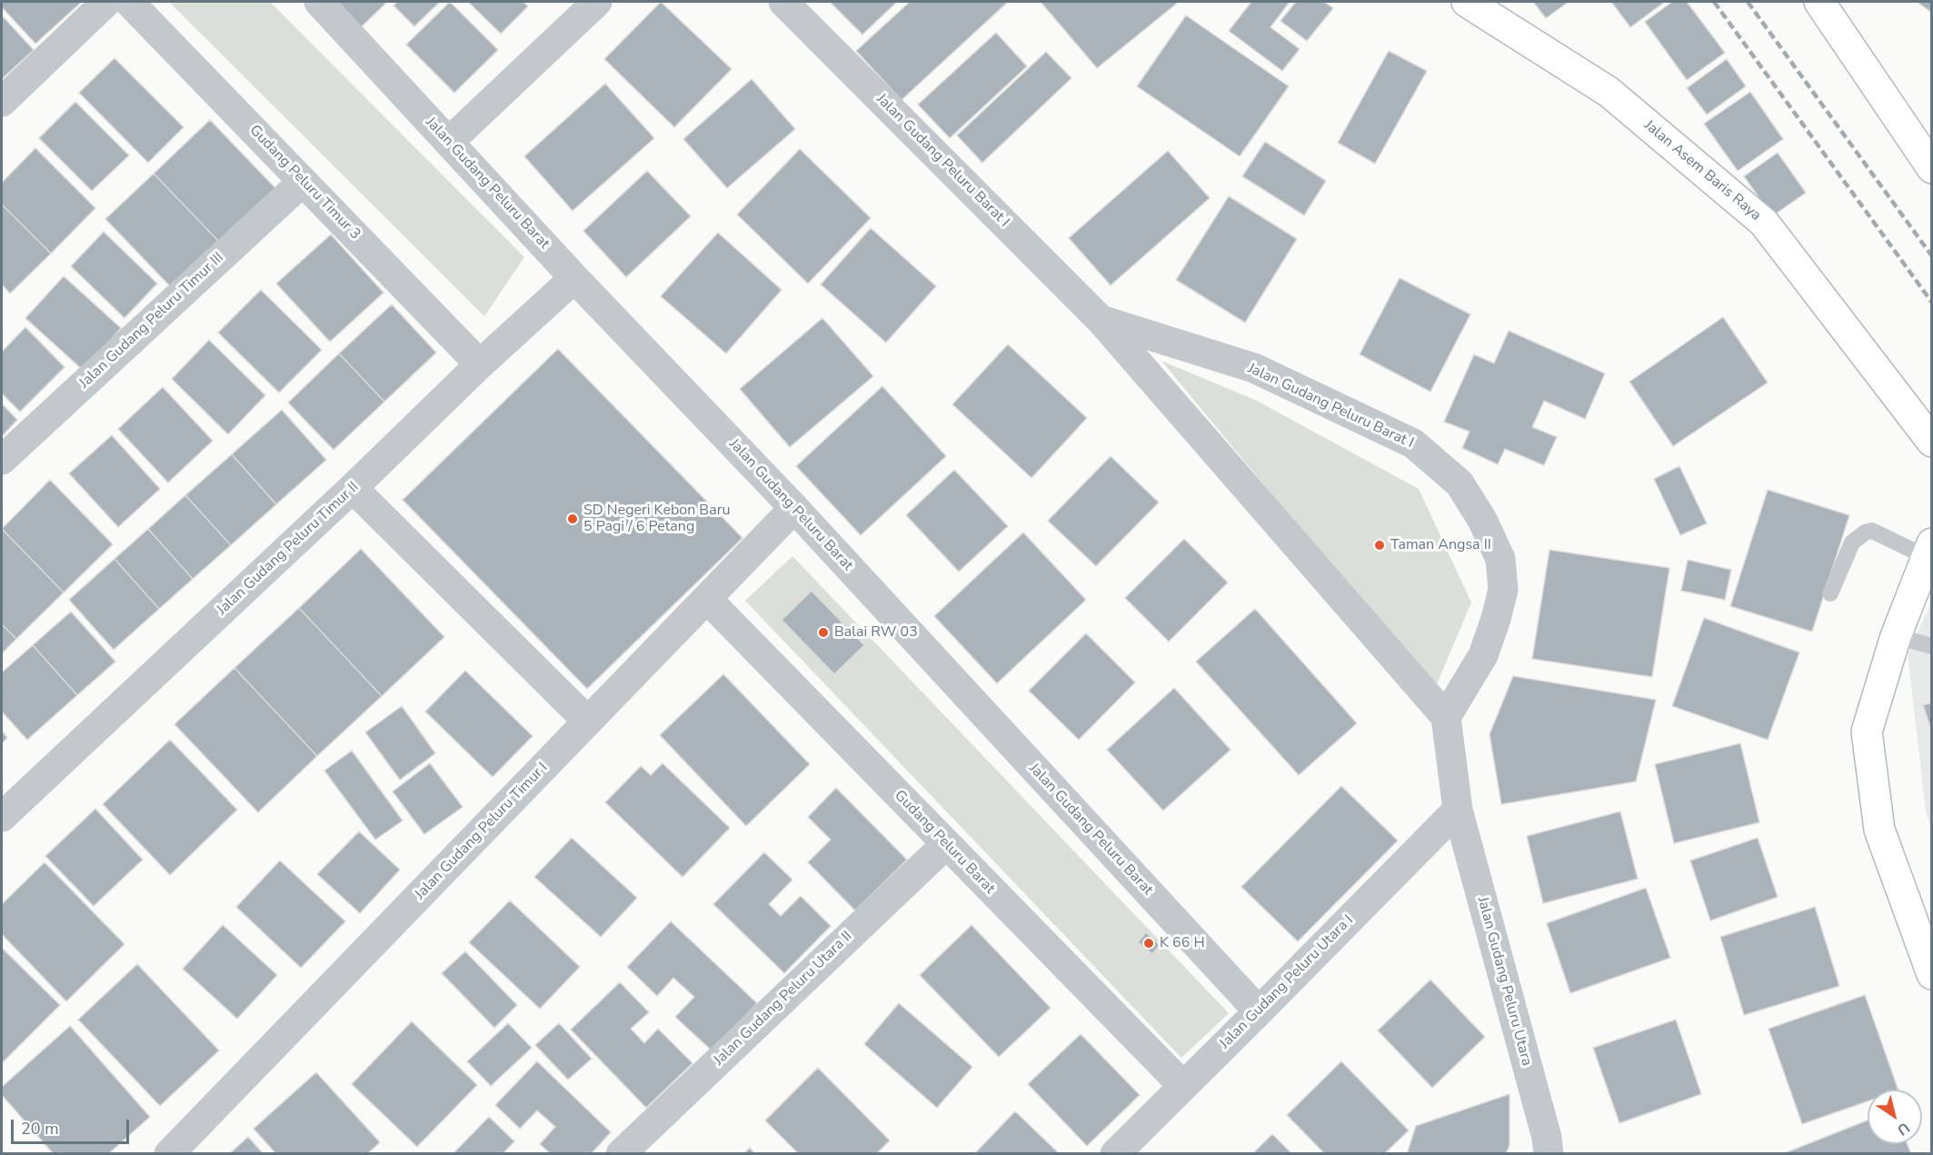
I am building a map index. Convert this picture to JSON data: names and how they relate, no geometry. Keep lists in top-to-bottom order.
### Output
{
  "streets": {
    "street": [
      "Jalan Gudang Peluru Barat I",
      "Jalan Asem Baris Raya",
      "Gudang Peluru Timur 3",
      "Jalan Gudang Peluru Barat",
      "Jalan Gudang Peluru Timur III",
      "Jalan Gudang Peluru Timur II",
      "Jalan Gudang Peluru Timur I",
      "Gudang Peluru Barat",
      "Jalan Gudang Peluru Utara",
      "Jalan Gudang Peluru Utara I",
      "Jalan Gudang Peluru Utara II"
    ]
  },
  "crossings": [
    ["Gudang Peluru Timur 3", "Jalan Gudang Peluru Timur III"],
    ["Gudang Peluru Timur 3", "Jalan Gudang Peluru Timur II"],
    ["Jalan Gudang Peluru Barat", "Jalan Gudang Peluru Timur II"],
    ["Jalan Gudang Peluru Barat", "Jalan Gudang Peluru Timur I"],
    ["Jalan Gudang Peluru Barat", "Jalan Gudang Peluru Utara I"],
    ["Jalan Gudang Peluru Timur I", "Gudang Peluru Barat"],
    ["Gudang Peluru Barat", "Jalan Gudang Peluru Utara I"],
    ["Gudang Peluru Barat", "Jalan Gudang Peluru Utara II"],
    ["Jalan Gudang Peluru Utara", "Jalan Gudang Peluru Utara I"]
  ],
  "places": [
    "SD Negeri Kebon Baru 5 Pagi / 6 Petang",
    "Taman Angsa II",
    "Balai RW 03",
    "K 66 H"
  ],
  "scale_bar": "20 m",
  "north": "bottom right"
}
